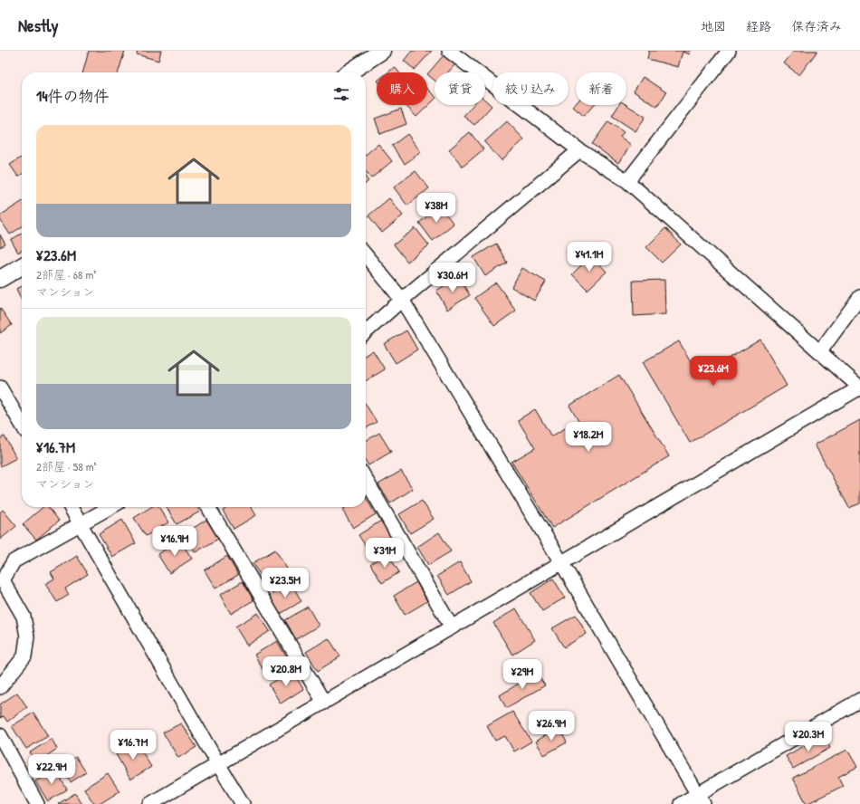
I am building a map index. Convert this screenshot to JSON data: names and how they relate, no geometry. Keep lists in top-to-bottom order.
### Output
{
  "page": {
    "header": "Nestly",
    "nav": ["地図", "経路", "保存済み"],
    "chip": [
      "購入",
      "賃貸",
      "絞り込み",
      "新着"
    ],
    "heading": "14件の物件",
    "list": [
      {
        "name": "¥23.6M",
        "note": "2部屋 · 68 m² · マンション"
      },
      {
        "name": "¥16.7M",
        "note": "2部屋 · 58 m² · マンション"
      }
    ],
    "price": [
      "¥38M",
      "¥41.1M",
      "¥30.6M",
      "¥23.6M",
      "¥18.2M",
      "¥16.9M",
      "¥31M",
      "¥23.5M",
      "¥20.8M",
      "¥29M",
      "¥26.9M",
      "¥20.3M",
      "¥16.7M",
      "¥22.9M"
    ]
  }
}
